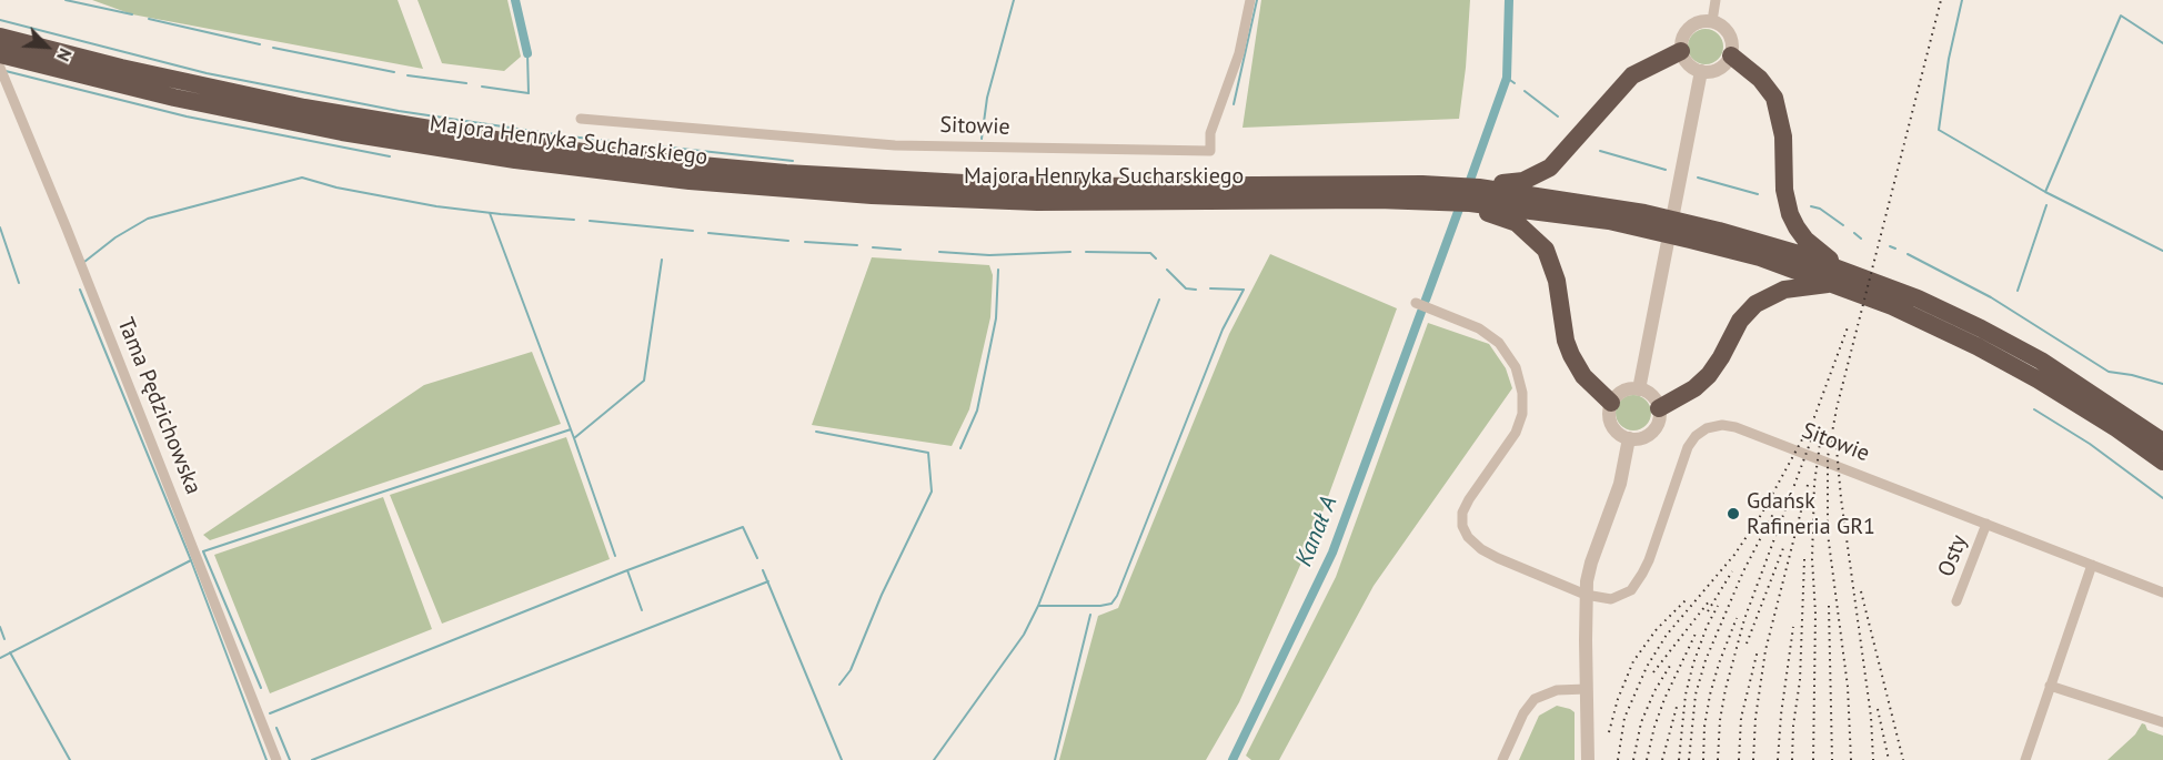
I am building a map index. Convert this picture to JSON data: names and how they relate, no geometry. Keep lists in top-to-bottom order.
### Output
{
  "streets": {
    "highway": ["Majora Henryka Sucharskiego"],
    "street": ["Sitowie", "Tama Pędzichowska", "Osty"]
  },
  "crossings": [
    ["Sitowie", "Osty"]
  ],
  "water": ["Kanał A"],
  "places": ["Gdańsk Rafineria GR1"],
  "north": "bottom right"
}
